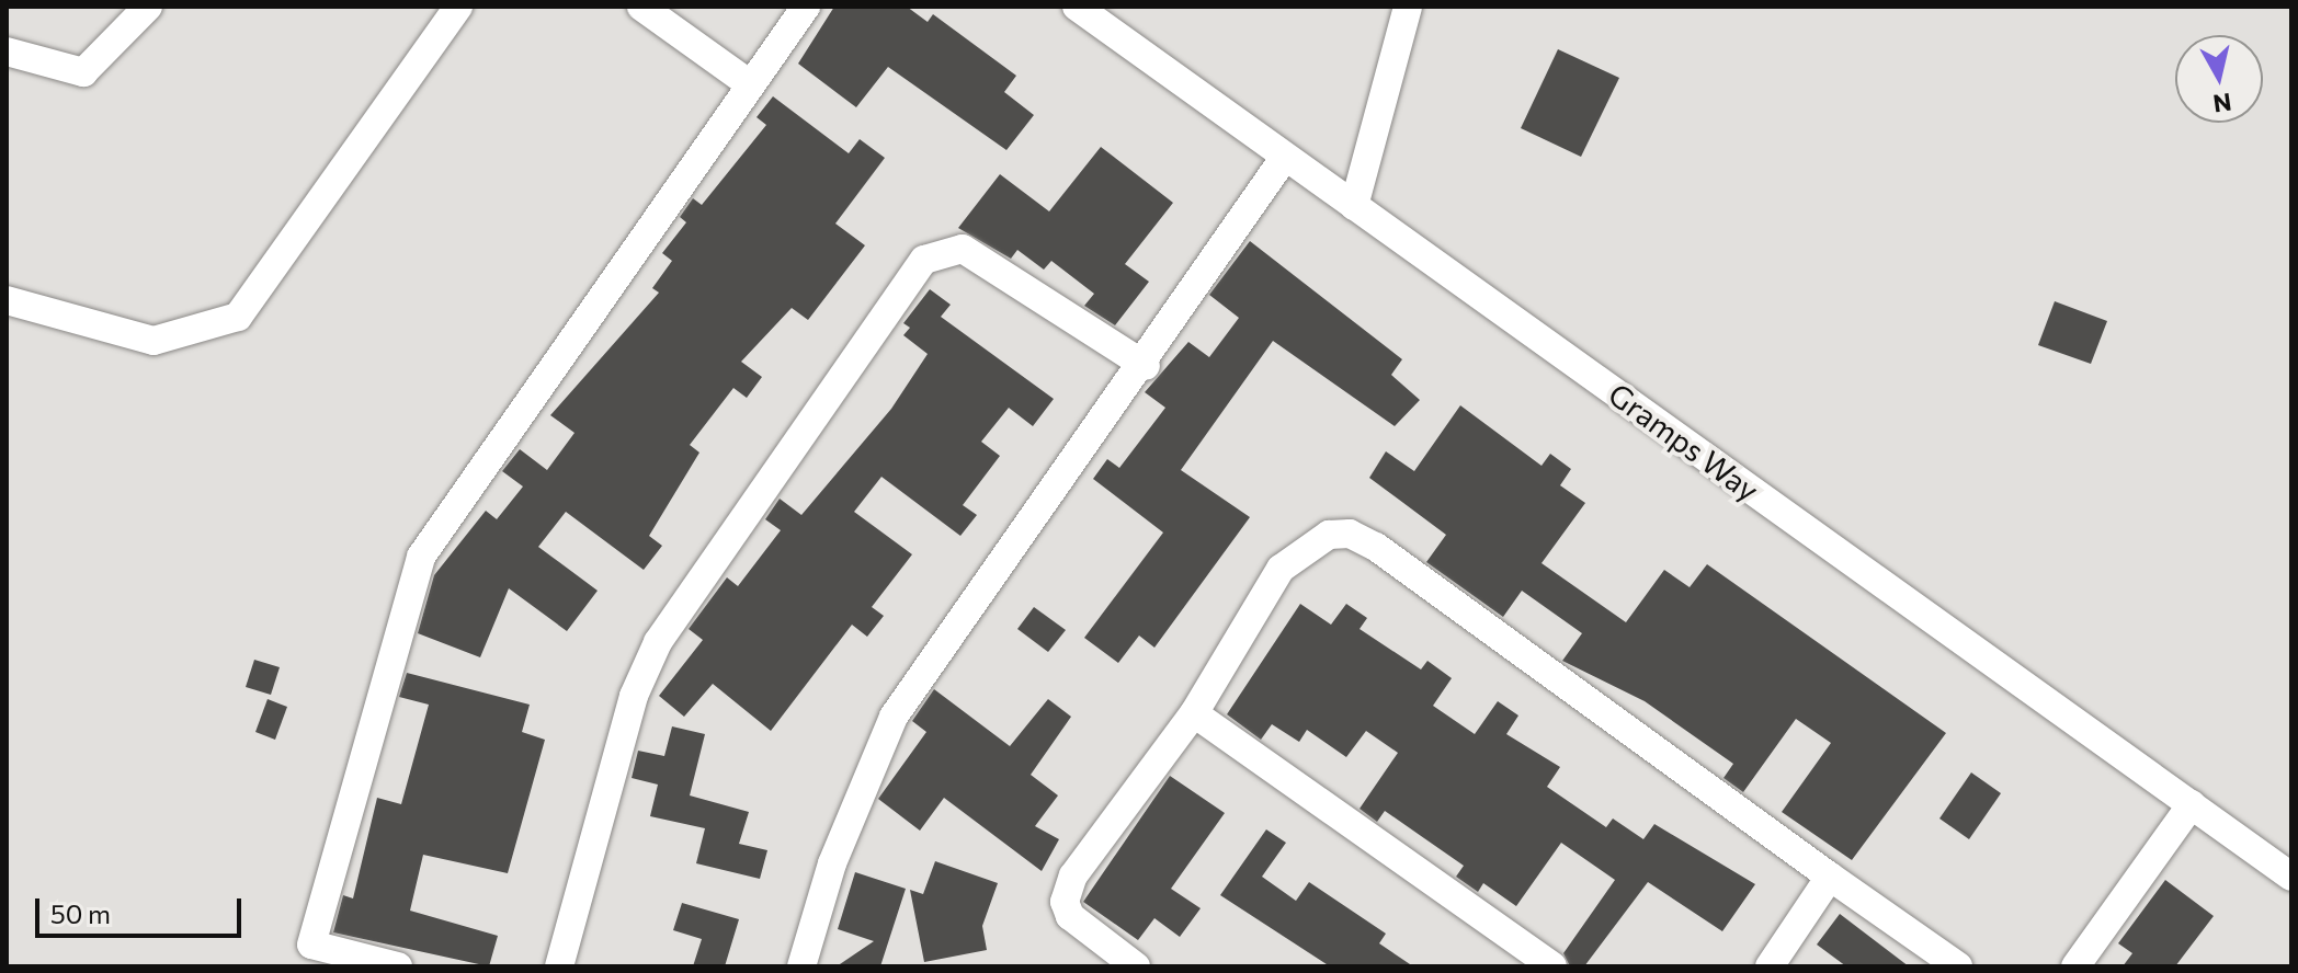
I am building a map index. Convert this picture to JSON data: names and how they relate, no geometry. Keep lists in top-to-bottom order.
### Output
{
  "streets": {
    "street": ["Gramps Way"]
  },
  "scale_bar": "50 m",
  "north": "bottom"
}
